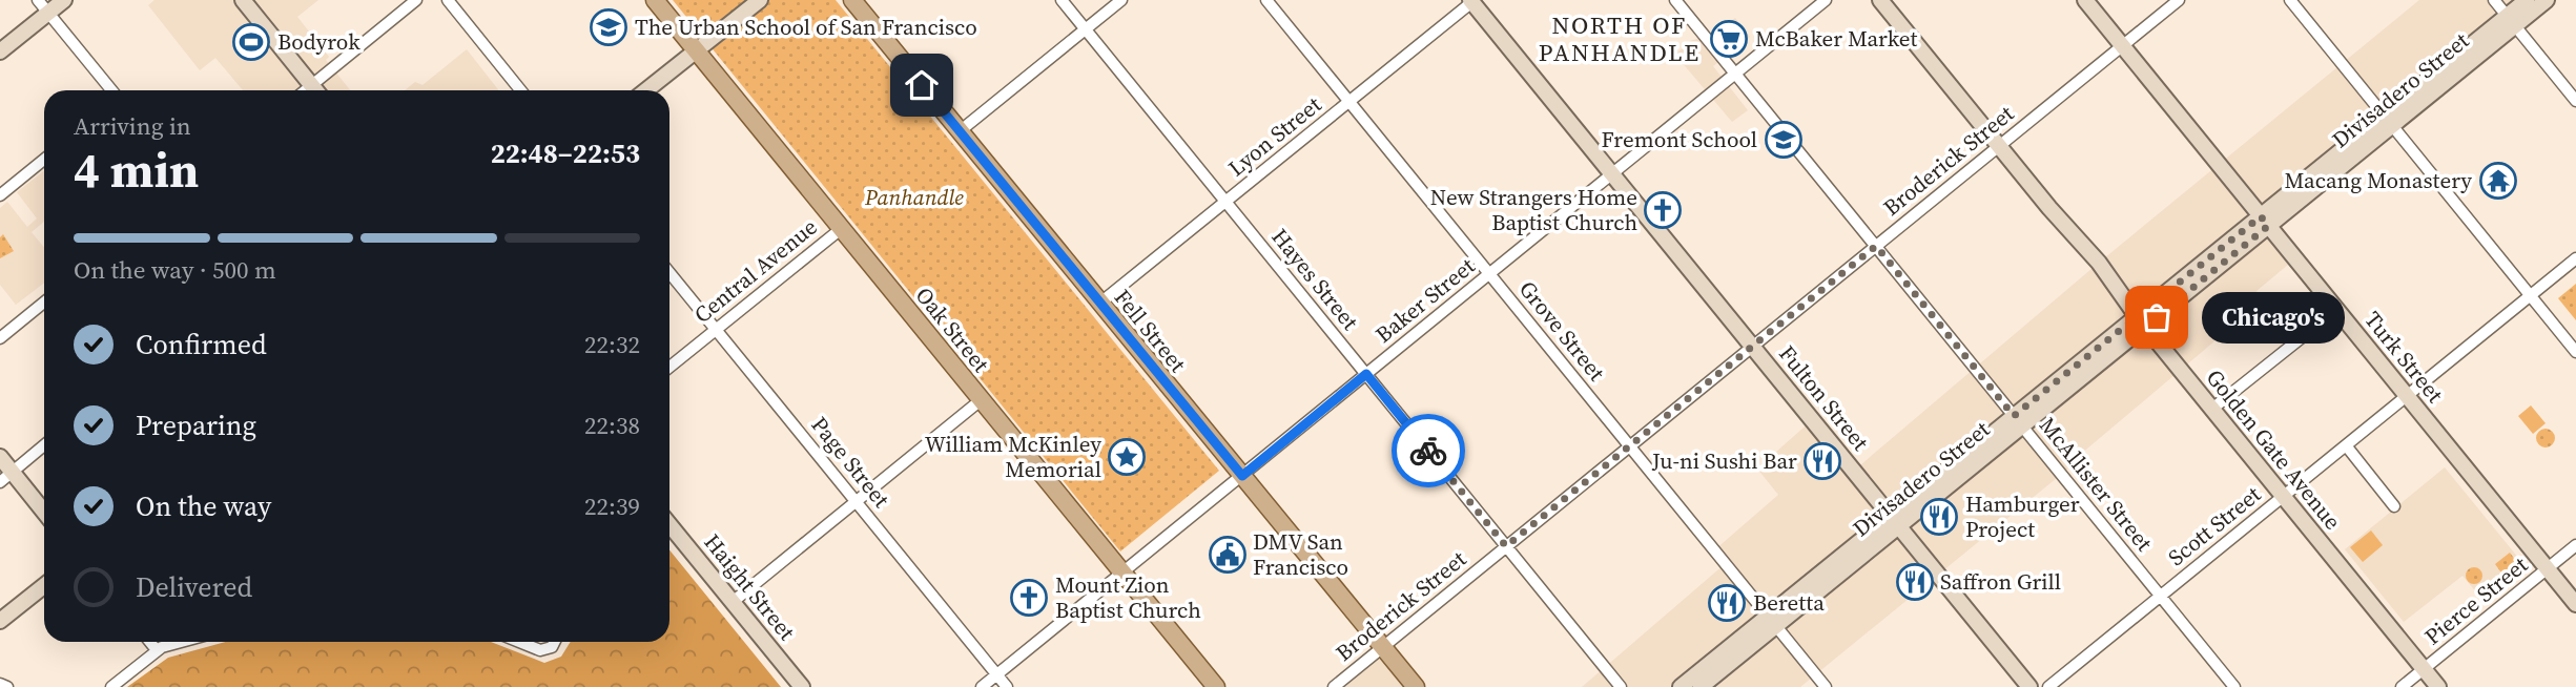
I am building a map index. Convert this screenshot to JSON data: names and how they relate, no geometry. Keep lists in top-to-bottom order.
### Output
{
  "streets": {
    "main road": [
      "Divisadero Street",
      "Oak Street",
      "Fell Street",
      "Turk Street",
      "Fulton Street",
      "Golden Gate Avenue",
      "Haight Street"
    ],
    "street": [
      "Lyon Street",
      "Broderick Street",
      "Central Avenue",
      "Hayes Street",
      "Baker Street",
      "Grove Street",
      "Page Street",
      "McAllister Street",
      "Scott Street",
      "Pierce Street"
    ]
  },
  "crossings": [
    ["Divisadero Street", "Grove Street"],
    ["Divisadero Street", "Turk Street"],
    ["Divisadero Street", "Fulton Street"],
    ["Divisadero Street", "Golden Gate Avenue"],
    ["Divisadero Street", "McAllister Street"],
    ["Lyon Street", "Hayes Street"],
    ["Lyon Street", "Fell Street"],
    ["Lyon Street", "Grove Street"],
    ["Lyon Street", "Fulton Street"],
    ["Broderick Street", "Hayes Street"],
    ["Broderick Street", "Fell Street"],
    ["Broderick Street", "Grove Street"],
    ["Broderick Street", "Turk Street"],
    ["Broderick Street", "Fulton Street"],
    ["Broderick Street", "Golden Gate Avenue"],
    ["Broderick Street", "McAllister Street"],
    ["Central Avenue", "Oak Street"],
    ["Central Avenue", "Page Street"],
    ["Hayes Street", "Baker Street"],
    ["Baker Street", "Oak Street"],
    ["Baker Street", "Fell Street"],
    ["Baker Street", "Grove Street"],
    ["Baker Street", "Fulton Street"],
    ["Baker Street", "Page Street"],
    ["Baker Street", "McAllister Street"],
    ["Turk Street", "Scott Street"],
    ["Turk Street", "Pierce Street"],
    ["Golden Gate Avenue", "Scott Street"],
    ["Golden Gate Avenue", "Pierce Street"],
    ["McAllister Street", "Scott Street"]
  ],
  "districts": ["NORTH OF PANHANDLE"],
  "parks": ["Panhandle"],
  "places": {
    "school or university": ["The Urban School of San Francisco", "Fremont School"],
    "supermarket": ["McBaker Market"],
    "sports": ["Bodyrok"],
    "temple": ["Macang Monastery"],
    "church": ["New Strangers Home Baptist Church", "Mount Zion Baptist Church"],
    "other": ["Chicago's"],
    "place": ["William McKinley Memorial"],
    "restaurant": [
      "Ju-ni Sushi Bar",
      "Hamburger Project",
      "Saffron Grill",
      "Beretta"
    ],
    "public building": ["DMV San Francisco"]
  },
  "page": {
    "heading": ["4 min", "Arriving in", "22:48–22:53"],
    "bar": "On the way · 500 m",
    "bubble": "Chicago's",
    "list": [
      ["Confirmed", "22:32"],
      ["Preparing", "22:38"],
      ["On the way", "22:39"],
      "Delivered"
    ]
  }
}
